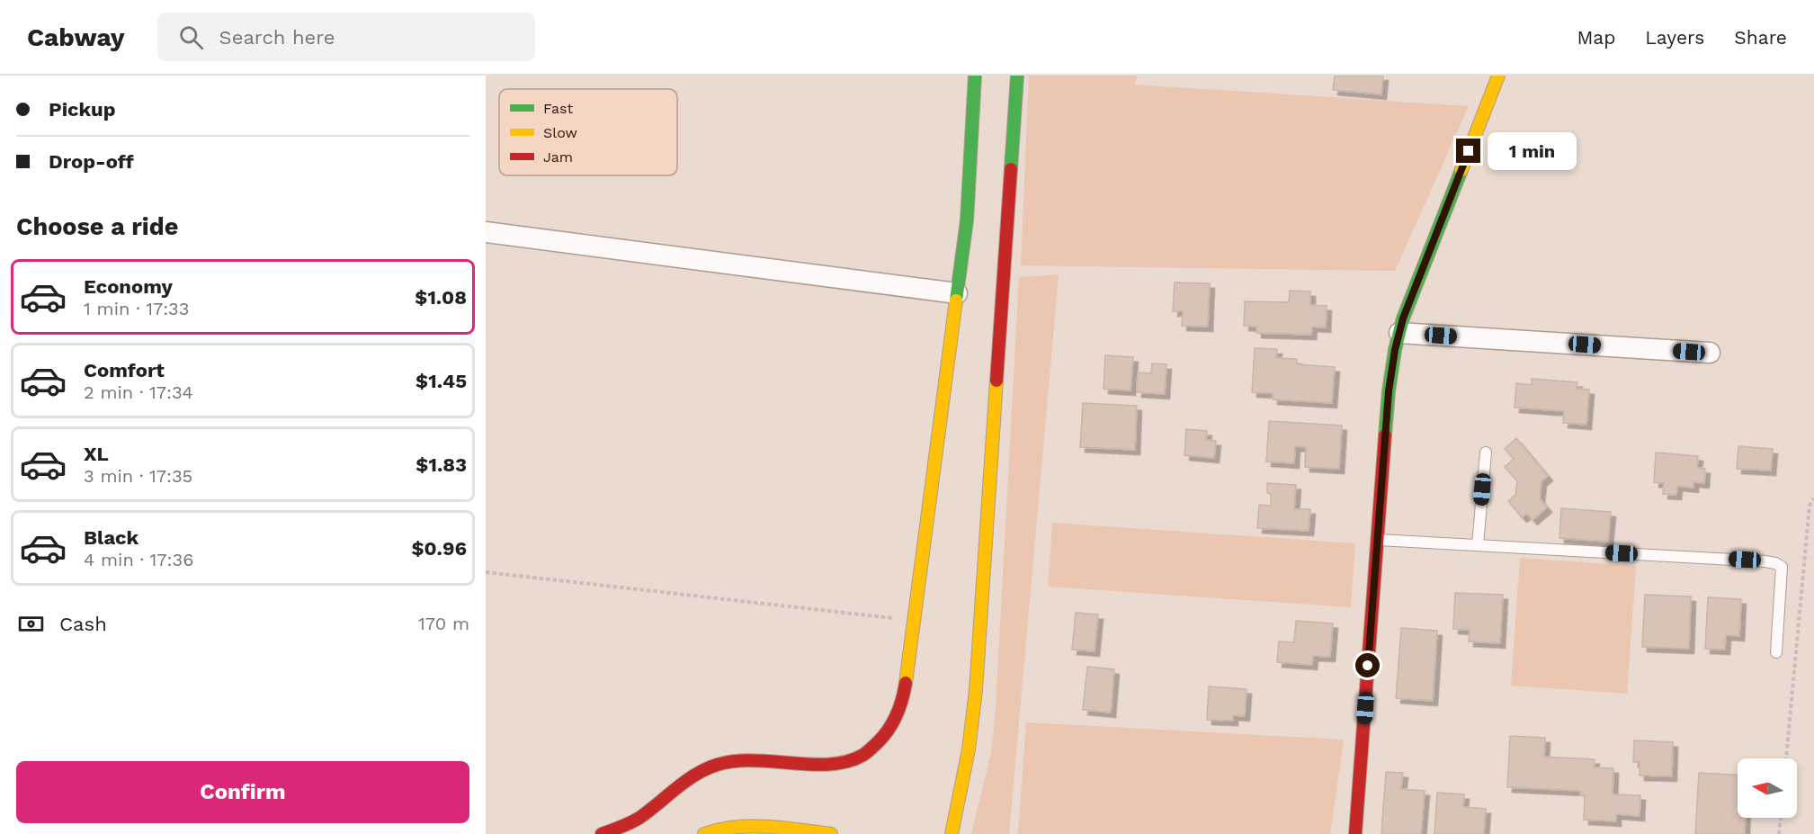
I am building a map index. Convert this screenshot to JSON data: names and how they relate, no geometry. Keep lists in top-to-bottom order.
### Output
{
  "legend": ["Fast", "Slow", "Jam"],
  "north": "left",
  "page": {
    "header": "Cabway",
    "search": "Search here",
    "nav": ["Map", "Layers", "Share"],
    "banner": ["Pickup", "Drop-off"],
    "bubble": "1 min",
    "heading": "Choose a ride",
    "list": [
      {
        "name": "Economy",
        "note": "1 min · 17:33",
        "value": "$1.08"
      },
      {
        "name": "Comfort",
        "note": "2 min · 17:34",
        "value": "$1.45"
      },
      {
        "name": "XL",
        "note": "3 min · 17:35",
        "value": "$1.83"
      },
      {
        "name": "Black",
        "note": "4 min · 17:36",
        "value": "$0.96"
      }
    ],
    "pay": ["Cash", "170 m"],
    "buttons": "Confirm"
  }
}
